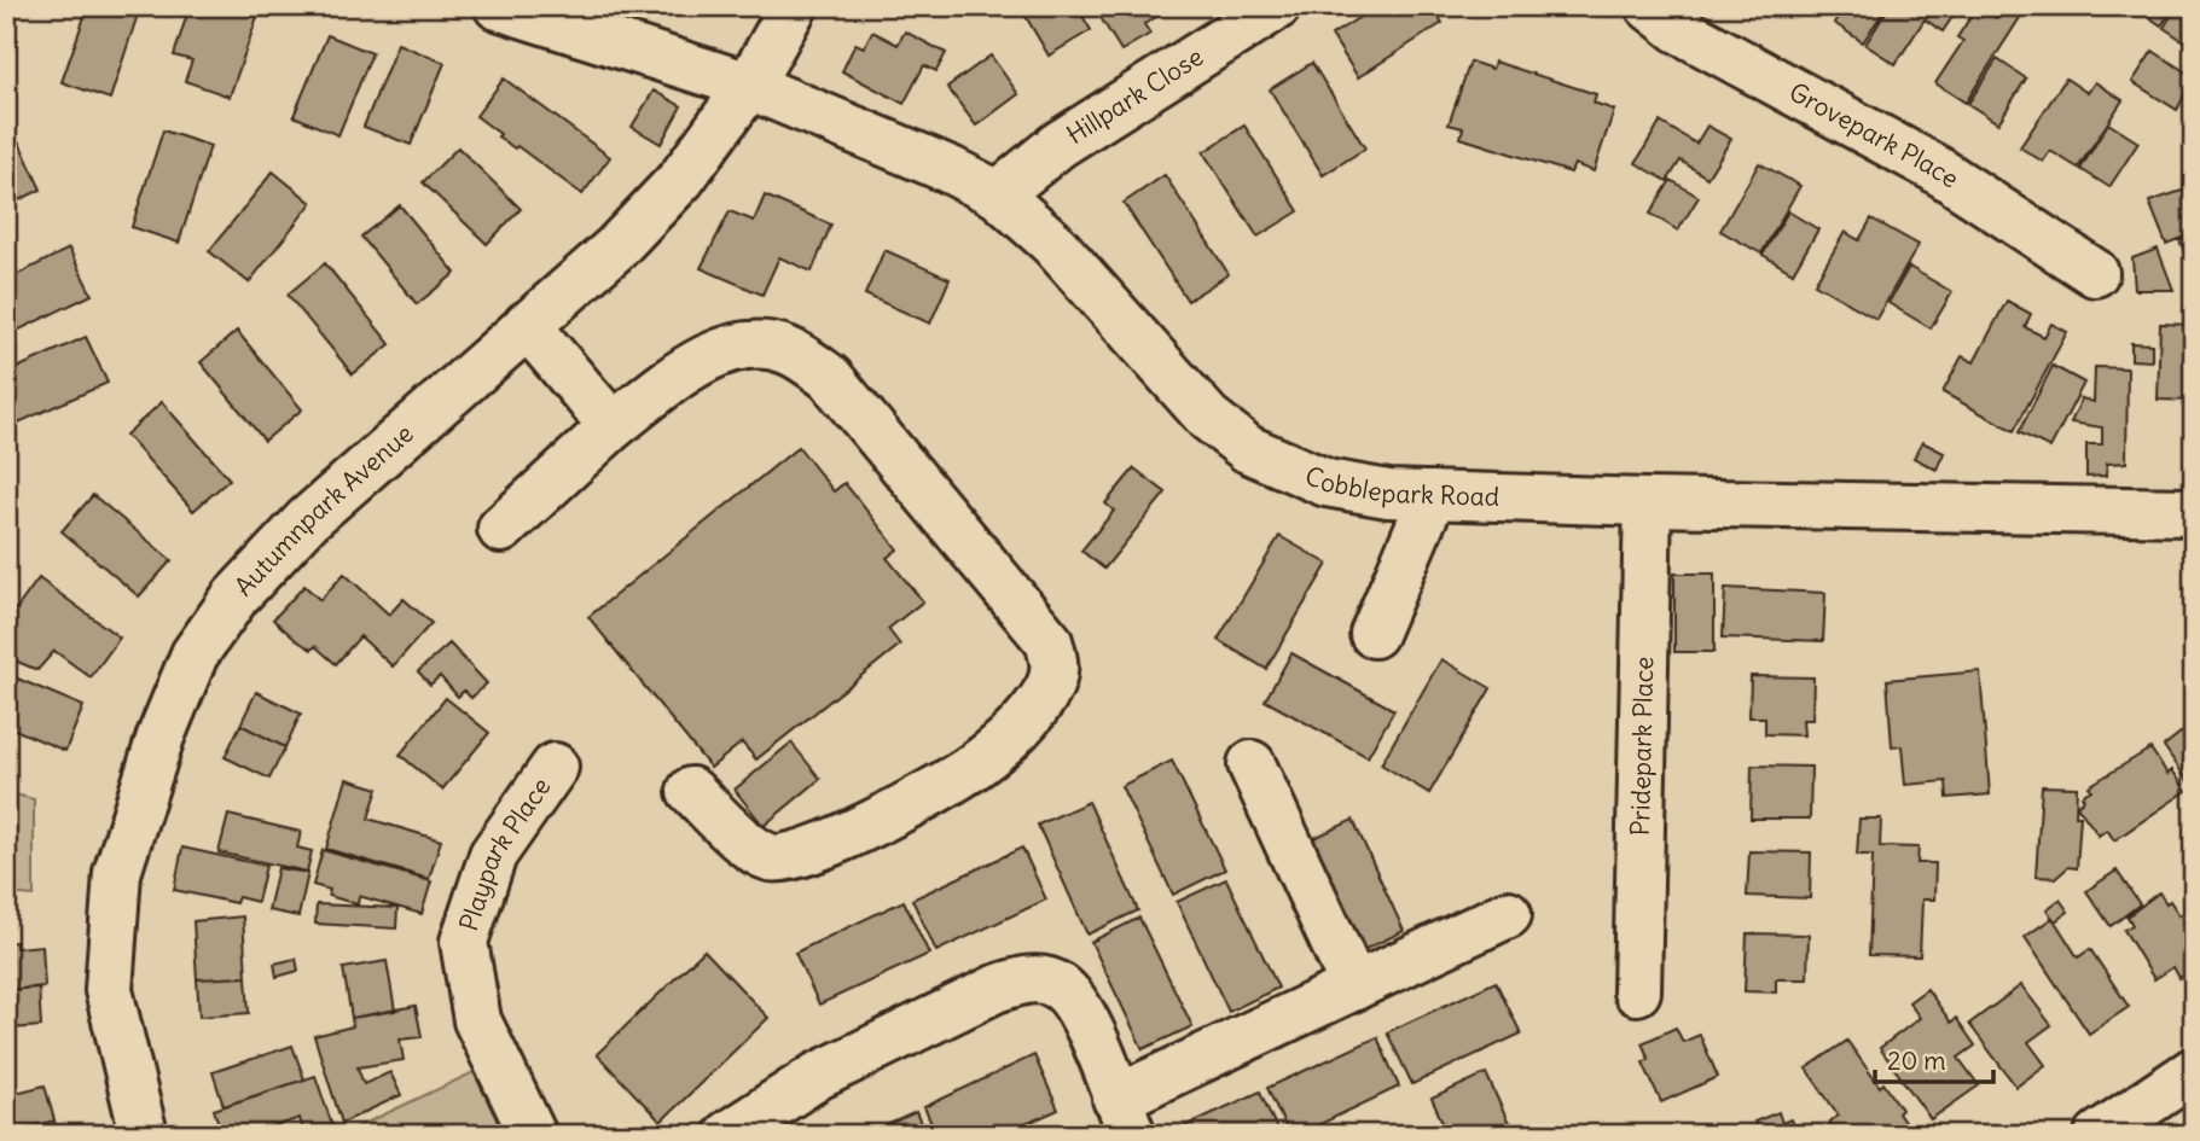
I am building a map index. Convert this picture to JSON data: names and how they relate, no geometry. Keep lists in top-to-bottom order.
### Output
{
  "streets": {
    "street": [
      "Hillpark Close",
      "Grovepark Place",
      "Cobblepark Road",
      "Autumnpark Avenue",
      "Pridepark Place",
      "Playpark Place"
    ]
  },
  "crossings": [
    ["Hillpark Close", "Cobblepark Road"],
    ["Cobblepark Road", "Autumnpark Avenue"],
    ["Cobblepark Road", "Pridepark Place"]
  ],
  "scale_bar": "20 m"
}
